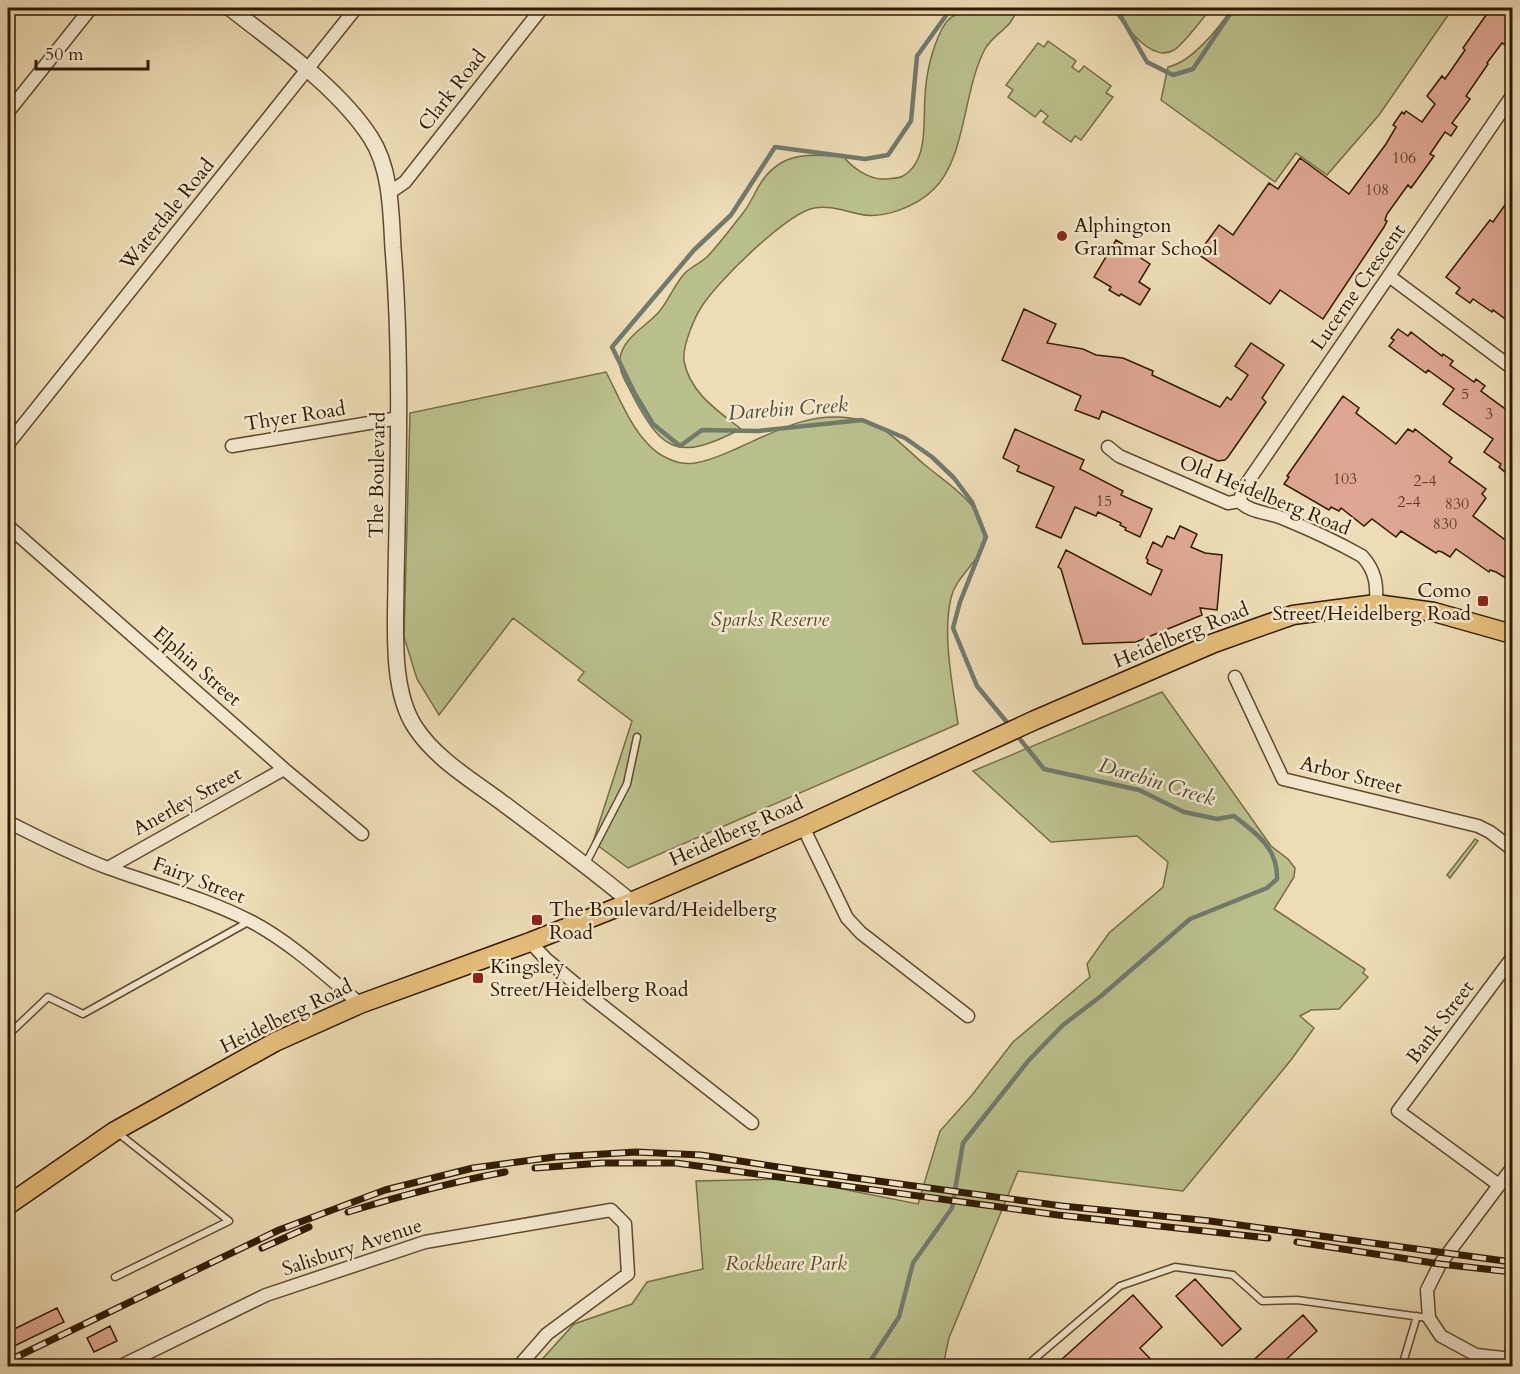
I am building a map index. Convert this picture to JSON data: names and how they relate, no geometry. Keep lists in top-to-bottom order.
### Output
{
  "streets": {
    "main road": ["Heidelberg Road"],
    "street": [
      "Clark Road",
      "Waterdale Road",
      "Lucerne Crescent",
      "Thyer Road",
      "The Boulevard",
      "Old Heidelberg Road",
      "Elphin Street",
      "Arbor Street",
      "Anerley Street",
      "Fairy Street",
      "Bank Street",
      "Salisbury Avenue"
    ]
  },
  "crossings": [
    ["Clark Road", "The Boulevard"],
    ["Waterdale Road", "The Boulevard"],
    ["Lucerne Crescent", "Old Heidelberg Road"],
    ["Thyer Road", "The Boulevard"],
    ["The Boulevard", "Heidelberg Road"],
    ["Old Heidelberg Road", "Heidelberg Road"],
    ["Heidelberg Road", "Fairy Street"],
    ["Elphin Street", "Anerley Street"],
    ["Anerley Street", "Fairy Street"]
  ],
  "water": ["Darebin Creek"],
  "parks": ["Sparks Reserve", "Rockbeare Park"],
  "places": {
    "other": ["Alphington Grammar School"],
    "transit": ["Como Street/Heidelberg Road", "The Boulevard/Heidelberg Road", "Kingsley Street/Heidelberg Road"]
  },
  "house_numbers": [
    "106",
    "108",
    "5",
    "3",
    "103",
    "2-4",
    "15",
    "2-4",
    "830",
    "830"
  ],
  "scale_bar": "50 m"
}
